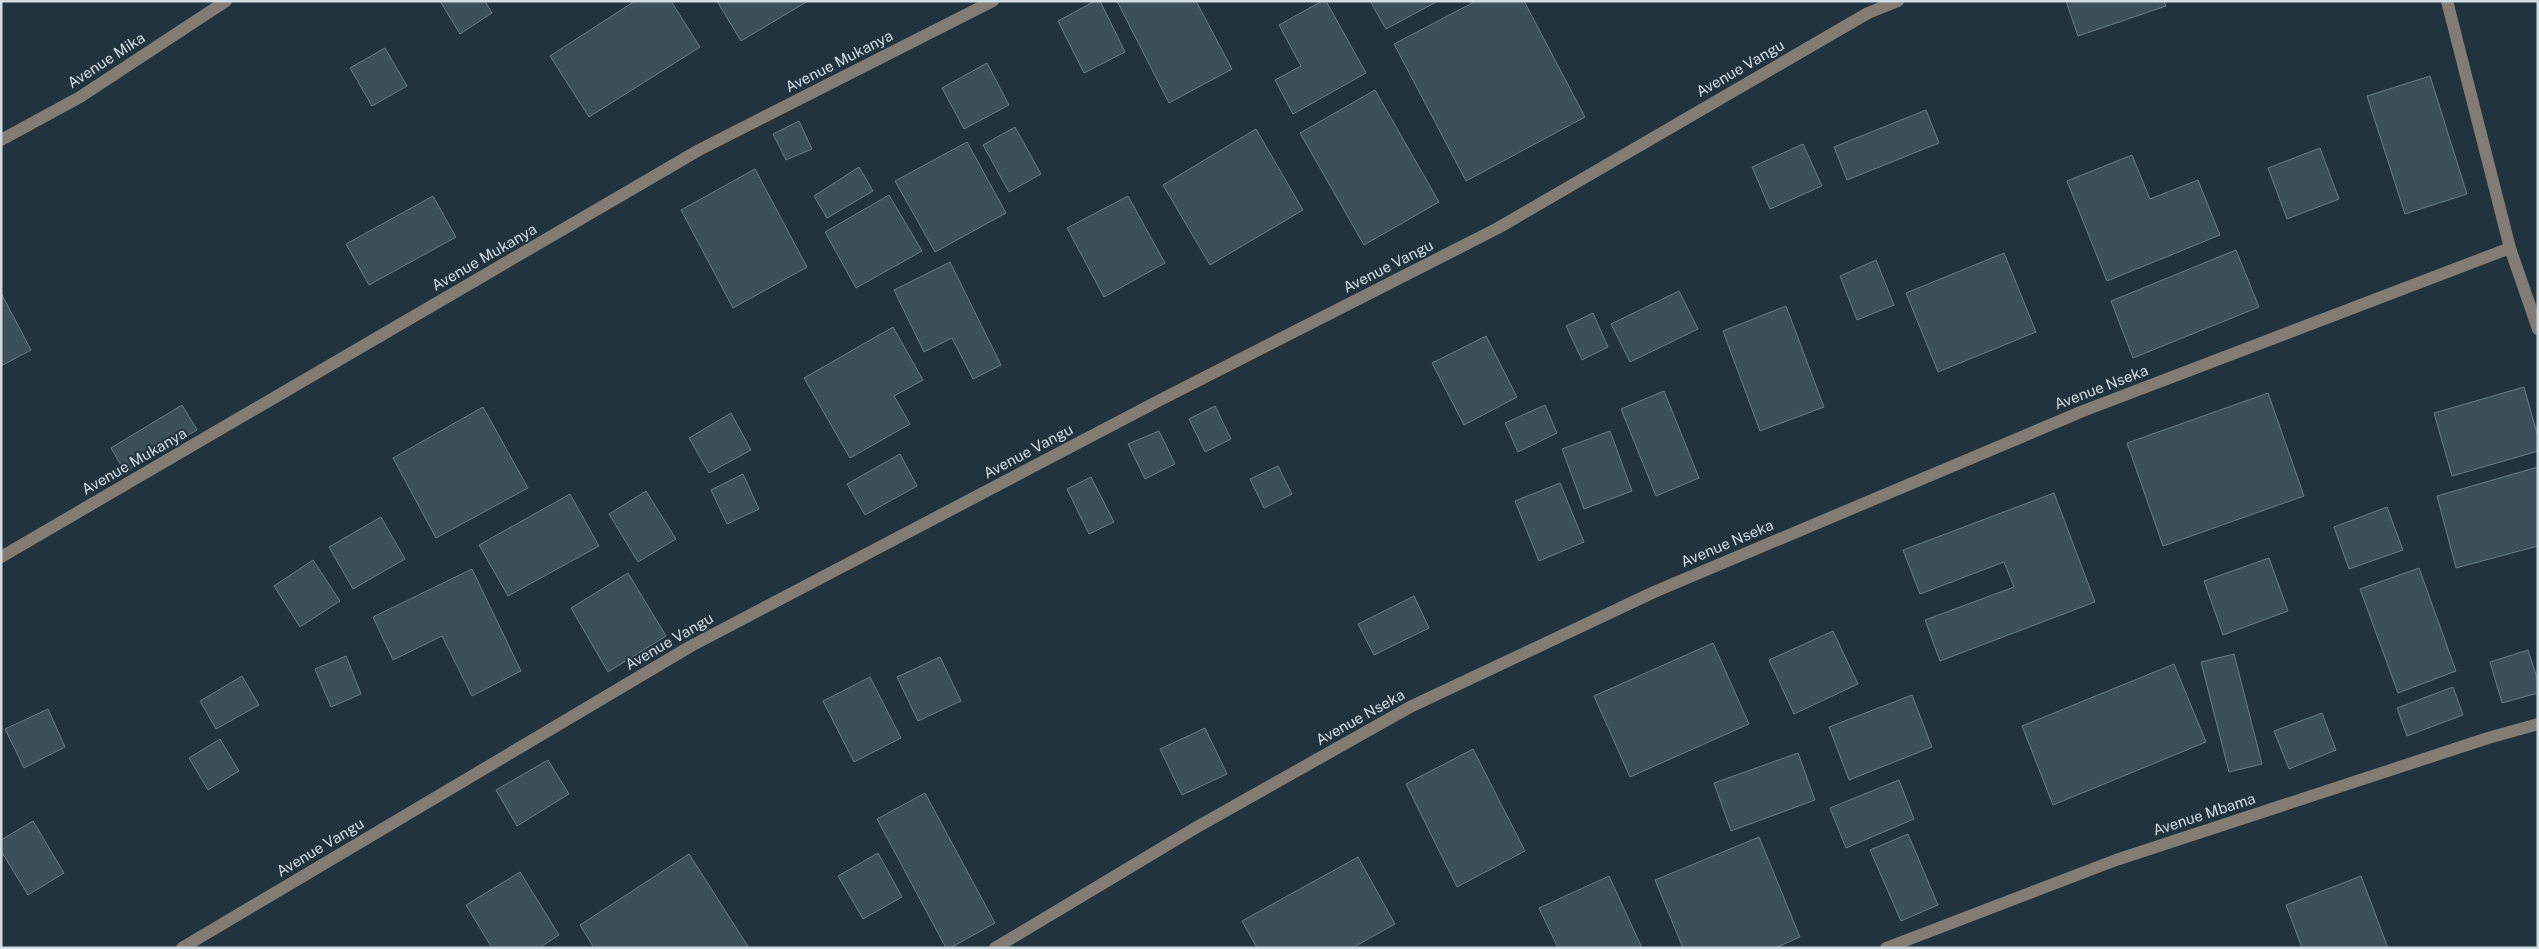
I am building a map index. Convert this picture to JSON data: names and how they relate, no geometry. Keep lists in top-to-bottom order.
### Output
{
  "streets": {
    "street": [
      "Avenue Mika",
      "Avenue Mukanya",
      "Avenue Vangu",
      "Avenue Nseka",
      "Avenue Mbama"
    ]
  }
}
